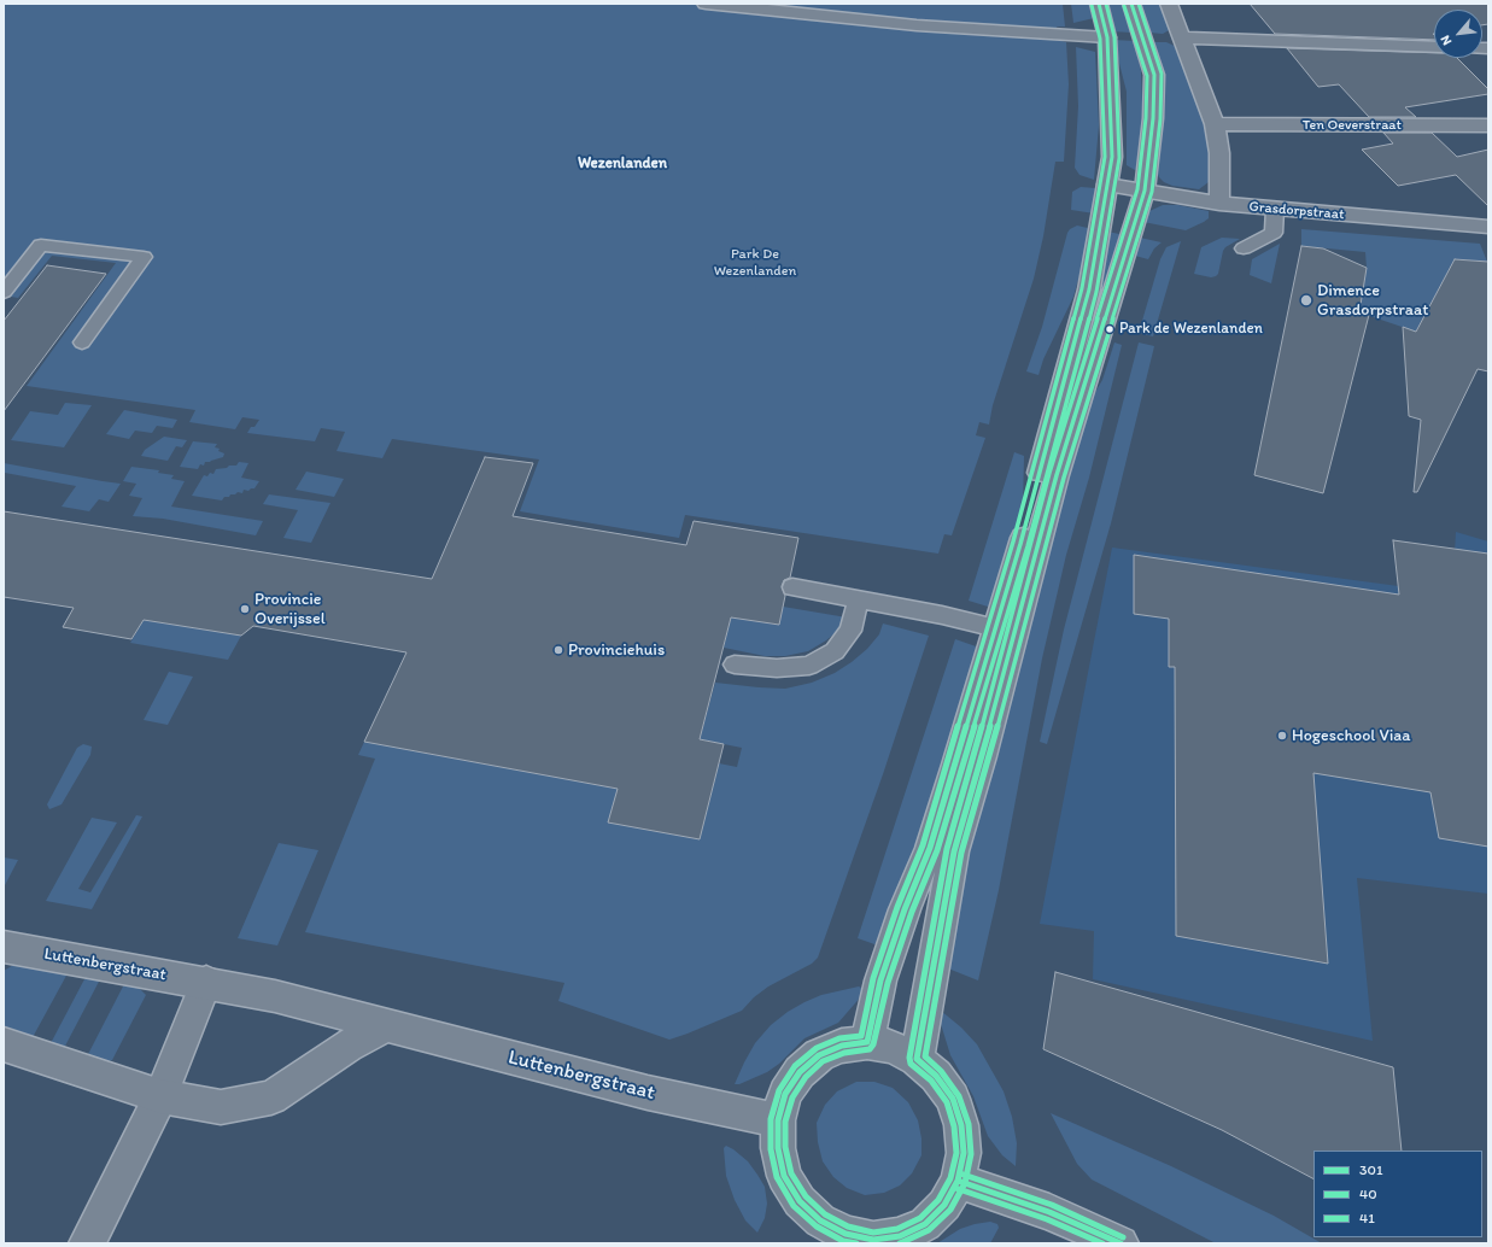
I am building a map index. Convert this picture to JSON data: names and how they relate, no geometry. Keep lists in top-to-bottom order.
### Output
{
  "streets": {
    "main road": ["Ten Oeverstraat", "Grasdorpstraat", "Luttenbergstraat"]
  },
  "districts": ["Wezenlanden"],
  "parks": ["Park De Wezenlanden"],
  "places": [
    "Dimence Grasdorpstraat",
    "Park de Wezenlanden",
    "Provincie Overijssel",
    "Provinciehuis",
    "Hogeschool Viaa"
  ],
  "lines": ["transit line 301", "transit line 40", "transit line 41"],
  "legend": ["301", "40", "41"],
  "north": "bottom left"
}
